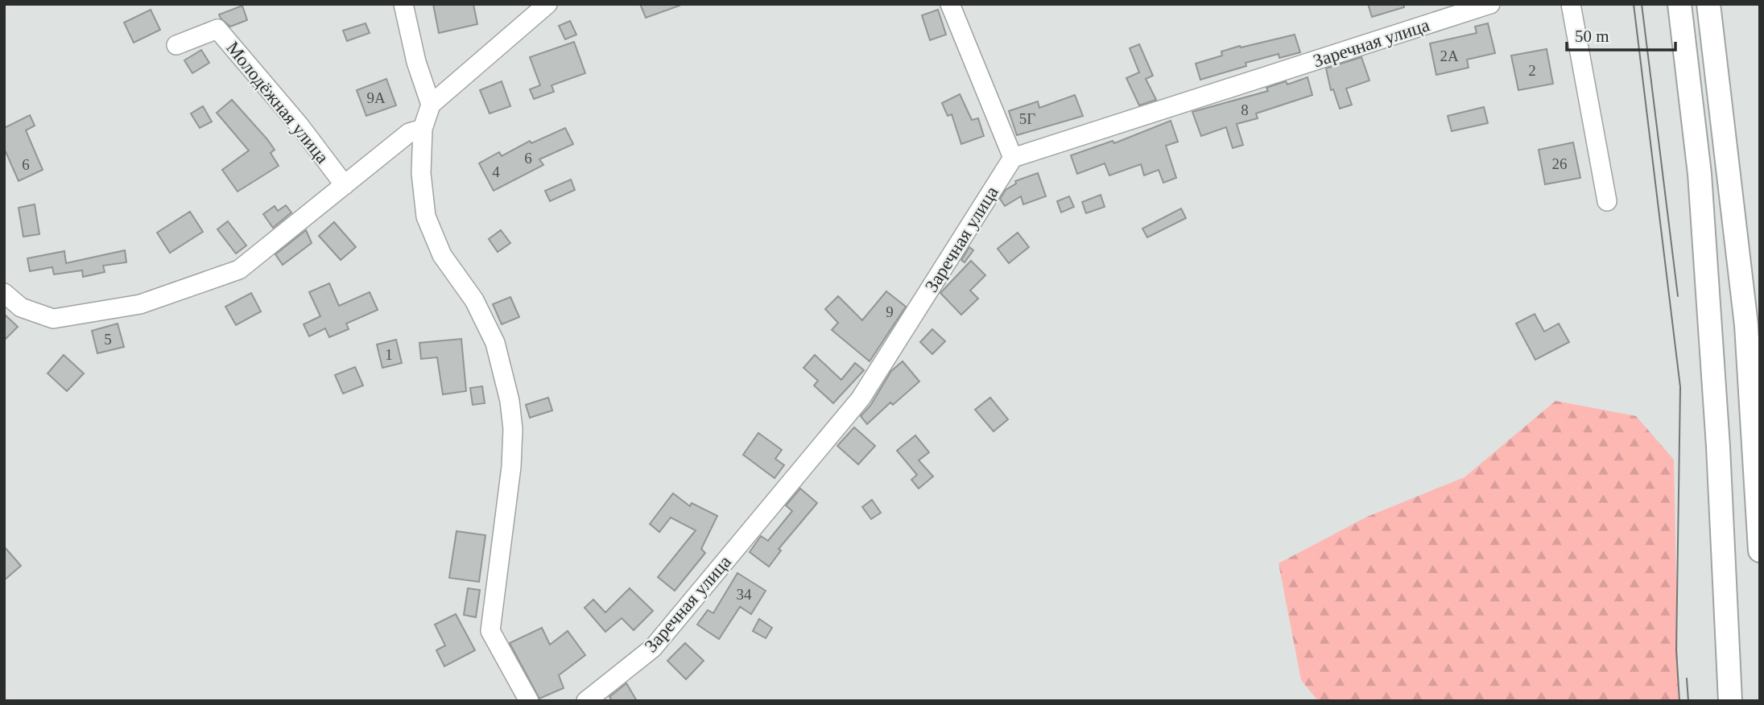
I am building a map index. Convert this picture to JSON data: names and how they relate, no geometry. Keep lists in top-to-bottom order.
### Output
{
  "streets": {
    "street": ["Заречная улица", "Молодёжная улица"]
  },
  "house_numbers": [
    "2А",
    "2",
    "9А",
    "8",
    "5Г",
    "6",
    "26",
    "6",
    "4",
    "9",
    "5",
    "1",
    "34"
  ],
  "scale_bar": "50 m"
}
